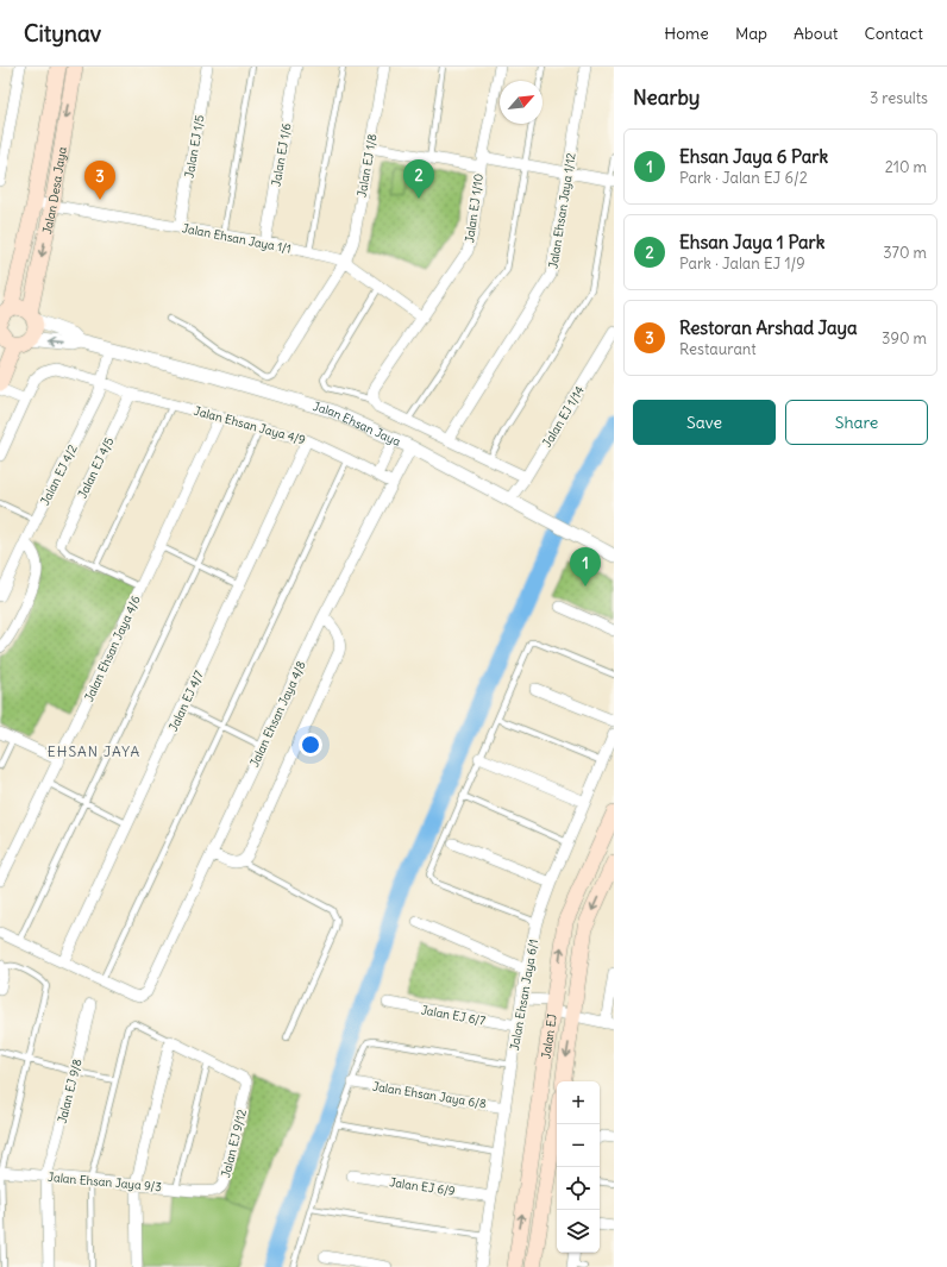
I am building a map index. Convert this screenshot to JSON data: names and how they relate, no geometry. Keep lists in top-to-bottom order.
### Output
{
  "streets": {
    "main road": ["Jalan Desa Jaya", "Jalan EJ"],
    "street": [
      "Jalan EJ 1/5",
      "Jalan EJ 1/6",
      "Jalan EJ 1/8",
      "Jalan EJ 1/10",
      "Jalan Ehsan Jaya 1/12",
      "Jalan Ehsan Jaya 1/1",
      "Jalan EJ 1/14",
      "Jalan Ehsan Jaya",
      "Jalan Ehsan Jaya 4/9",
      "Jalan EJ 4/5",
      "Jalan EJ 4/2",
      "Jalan Ehsan Jaya 4/6",
      "Jalan EJ 4/7",
      "Jalan Ehsan Jaya 4/8",
      "Jalan Ehsan Jaya 6/1",
      "Jalan EJ 6/7",
      "Jalan EJ 9/8",
      "Jalan Ehsan Jaya 6/8",
      "Jalan EJ 9/12",
      "Jalan Ehsan Jaya 9/3",
      "Jalan EJ 6/9"
    ]
  },
  "crossings": [
    ["Jalan EJ 1/5", "Jalan Ehsan Jaya 1/1"],
    ["Jalan EJ 1/6", "Jalan Ehsan Jaya 1/1"],
    ["Jalan EJ 1/8", "Jalan Ehsan Jaya 1/1"],
    ["Jalan Desa Jaya", "Jalan Ehsan Jaya 1/1"],
    ["Jalan Desa Jaya", "Jalan Ehsan Jaya"],
    ["Jalan EJ 1/10", "Jalan Ehsan Jaya 1/1"],
    ["Jalan EJ 1/14", "Jalan Ehsan Jaya"],
    ["Jalan Ehsan Jaya", "Jalan EJ 4/2"],
    ["Jalan Ehsan Jaya", "Jalan Ehsan Jaya 4/8"],
    ["Jalan Ehsan Jaya 4/9", "Jalan EJ 4/5"],
    ["Jalan Ehsan Jaya 4/9", "Jalan EJ 4/2"],
    ["Jalan Ehsan Jaya 4/9", "Jalan Ehsan Jaya 4/6"],
    ["Jalan Ehsan Jaya 4/9", "Jalan EJ 4/7"],
    ["Jalan Ehsan Jaya 4/9", "Jalan Ehsan Jaya 4/8"],
    ["Jalan Ehsan Jaya 6/1", "Jalan EJ 6/7"],
    ["Jalan Ehsan Jaya 6/1", "Jalan Ehsan Jaya 6/8"],
    ["Jalan Ehsan Jaya 6/1", "Jalan EJ 6/9"],
    ["Jalan EJ 9/8", "Jalan Ehsan Jaya 9/3"],
    ["Jalan EJ 9/12", "Jalan Ehsan Jaya 9/3"]
  ],
  "districts": ["EHSAN JAYA"],
  "north": "top right",
  "page": {
    "header": "Citynav",
    "nav": [
      "Home",
      "Map",
      "About",
      "Contact"
    ],
    "heading": ["Nearby", "3 results"],
    "list": [
      {
        "mark": "1",
        "name": "Ehsan Jaya 6 Park",
        "note": "Park · Jalan EJ 6/2",
        "value": "210 m"
      },
      {
        "mark": "2",
        "name": "Ehsan Jaya 1 Park",
        "note": "Park · Jalan EJ 1/9",
        "value": "370 m"
      },
      {
        "mark": "3",
        "name": "Restoran Arshad Jaya",
        "note": "Restaurant",
        "value": "390 m"
      }
    ],
    "pins": ["2", "3", "1"],
    "buttons": ["Save", "Share"],
    "map_buttons": ["+", "−"]
  }
}
